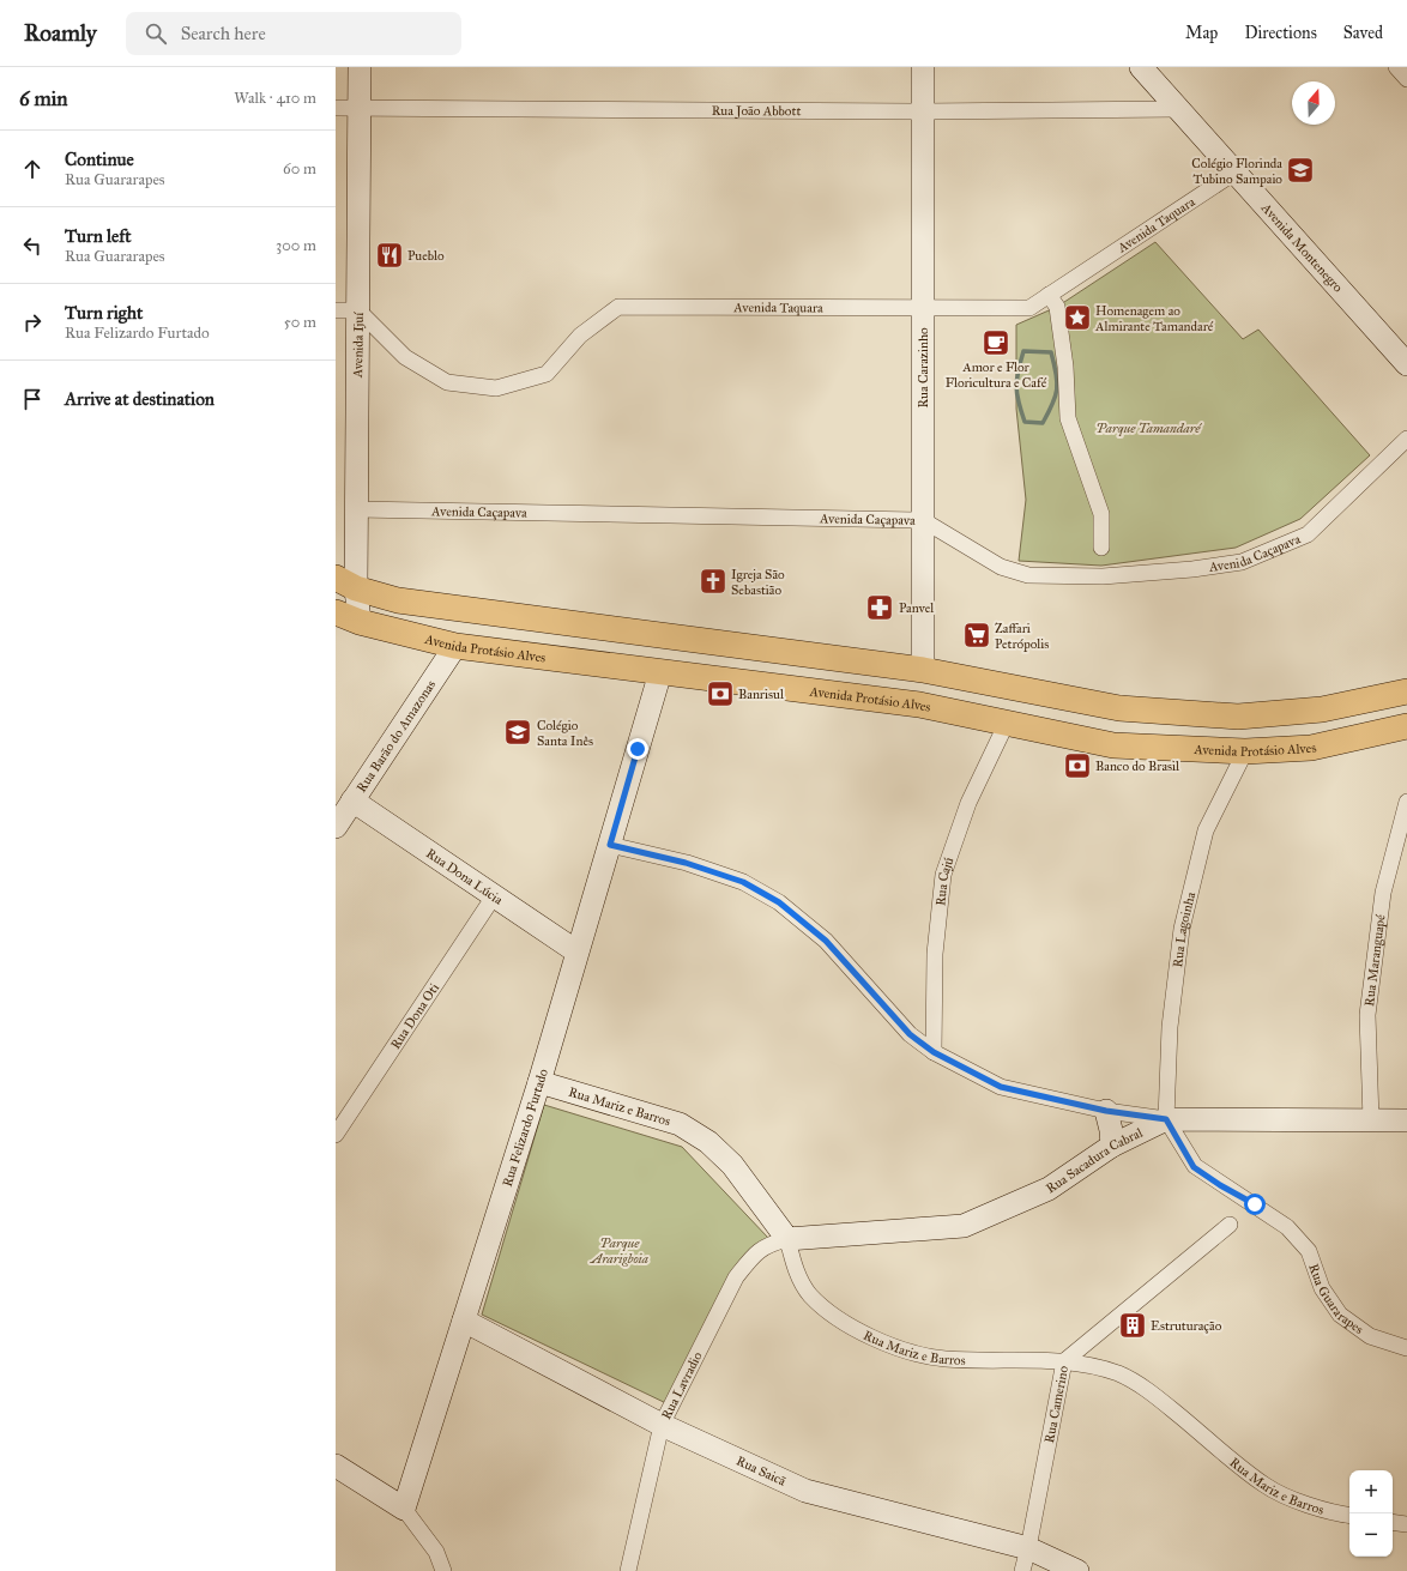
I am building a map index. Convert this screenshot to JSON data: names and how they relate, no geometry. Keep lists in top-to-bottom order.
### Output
{
  "streets": {
    "main road": ["Avenida Protásio Alves"],
    "street": [
      "Rua João Abbott",
      "Avenida Taquara",
      "Avenida Montenegro",
      "Avenida Ijuí",
      "Rua Carazinho",
      "Avenida Caçapava",
      "Rua Barão do Amazonas",
      "Rua Dona Lúcia",
      "Rua Cajú",
      "Rua Lagoinha",
      "Rua Maranguapé",
      "Rua Dona Oti",
      "Rua Mariz e Barros",
      "Rua Felizardo Furtado",
      "Rua Sacadura Cabral",
      "Rua Guararapes",
      "Rua Lavradio",
      "Rua Camerino",
      "Rua Saicã"
    ]
  },
  "crossings": [
    ["Rua João Abbott", "Avenida Montenegro"],
    ["Rua João Abbott", "Avenida Ijuí"],
    ["Rua João Abbott", "Rua Carazinho"],
    ["Avenida Taquara", "Avenida Montenegro"],
    ["Avenida Taquara", "Avenida Ijuí"],
    ["Avenida Taquara", "Rua Carazinho"],
    ["Avenida Ijuí", "Avenida Caçapava"],
    ["Avenida Ijuí", "Avenida Protásio Alves"],
    ["Rua Carazinho", "Avenida Caçapava"],
    ["Avenida Protásio Alves", "Rua Barão do Amazonas"],
    ["Avenida Protásio Alves", "Rua Cajú"],
    ["Avenida Protásio Alves", "Rua Lagoinha"],
    ["Avenida Protásio Alves", "Rua Felizardo Furtado"],
    ["Rua Barão do Amazonas", "Rua Dona Lúcia"],
    ["Rua Dona Lúcia", "Rua Dona Oti"],
    ["Rua Dona Lúcia", "Rua Felizardo Furtado"],
    ["Rua Lagoinha", "Rua Sacadura Cabral"],
    ["Rua Lagoinha", "Rua Guararapes"],
    ["Rua Maranguapé", "Rua Sacadura Cabral"],
    ["Rua Mariz e Barros", "Rua Felizardo Furtado"],
    ["Rua Mariz e Barros", "Rua Sacadura Cabral"],
    ["Rua Mariz e Barros", "Rua Lavradio"],
    ["Rua Mariz e Barros", "Rua Camerino"],
    ["Rua Felizardo Furtado", "Rua Saicã"],
    ["Rua Sacadura Cabral", "Rua Guararapes"],
    ["Rua Sacadura Cabral", "Rua Lavradio"],
    ["Rua Lavradio", "Rua Saicã"],
    ["Rua Camerino", "Rua Saicã"]
  ],
  "parks": ["Parque Tamandaré", "Parque Ararigboia"],
  "places": {
    "school or university": ["Colégio Florinda Tubino Sampaio", "Colégio Santa Inês"],
    "restaurant": ["Pueblo"],
    "place": ["Homenagem ao Almirante Tamandaré"],
    "cafe": ["Amor e Flor Floricultura e Café"],
    "church": ["Igreja São Sebastião"],
    "pharmacy": ["Panvel"],
    "supermarket": ["Zaffari Petrópolis"],
    "bank": ["Banrisul", "Banco do Brasil"],
    "building": ["Estruturação"]
  },
  "north": "top",
  "page": {
    "header": "Roamly",
    "search": "Search here",
    "nav": ["Map", "Directions", "Saved"],
    "heading": ["6 min", "Walk · 410 m"],
    "list": [
      ["Continue", "Rua Guararapes", "60 m"],
      ["Turn left", "Rua Guararapes", "300 m"],
      ["Turn right", "Rua Felizardo Furtado", "50 m"],
      "Arrive at destination"
    ],
    "map_buttons": ["+", "−"]
  }
}
